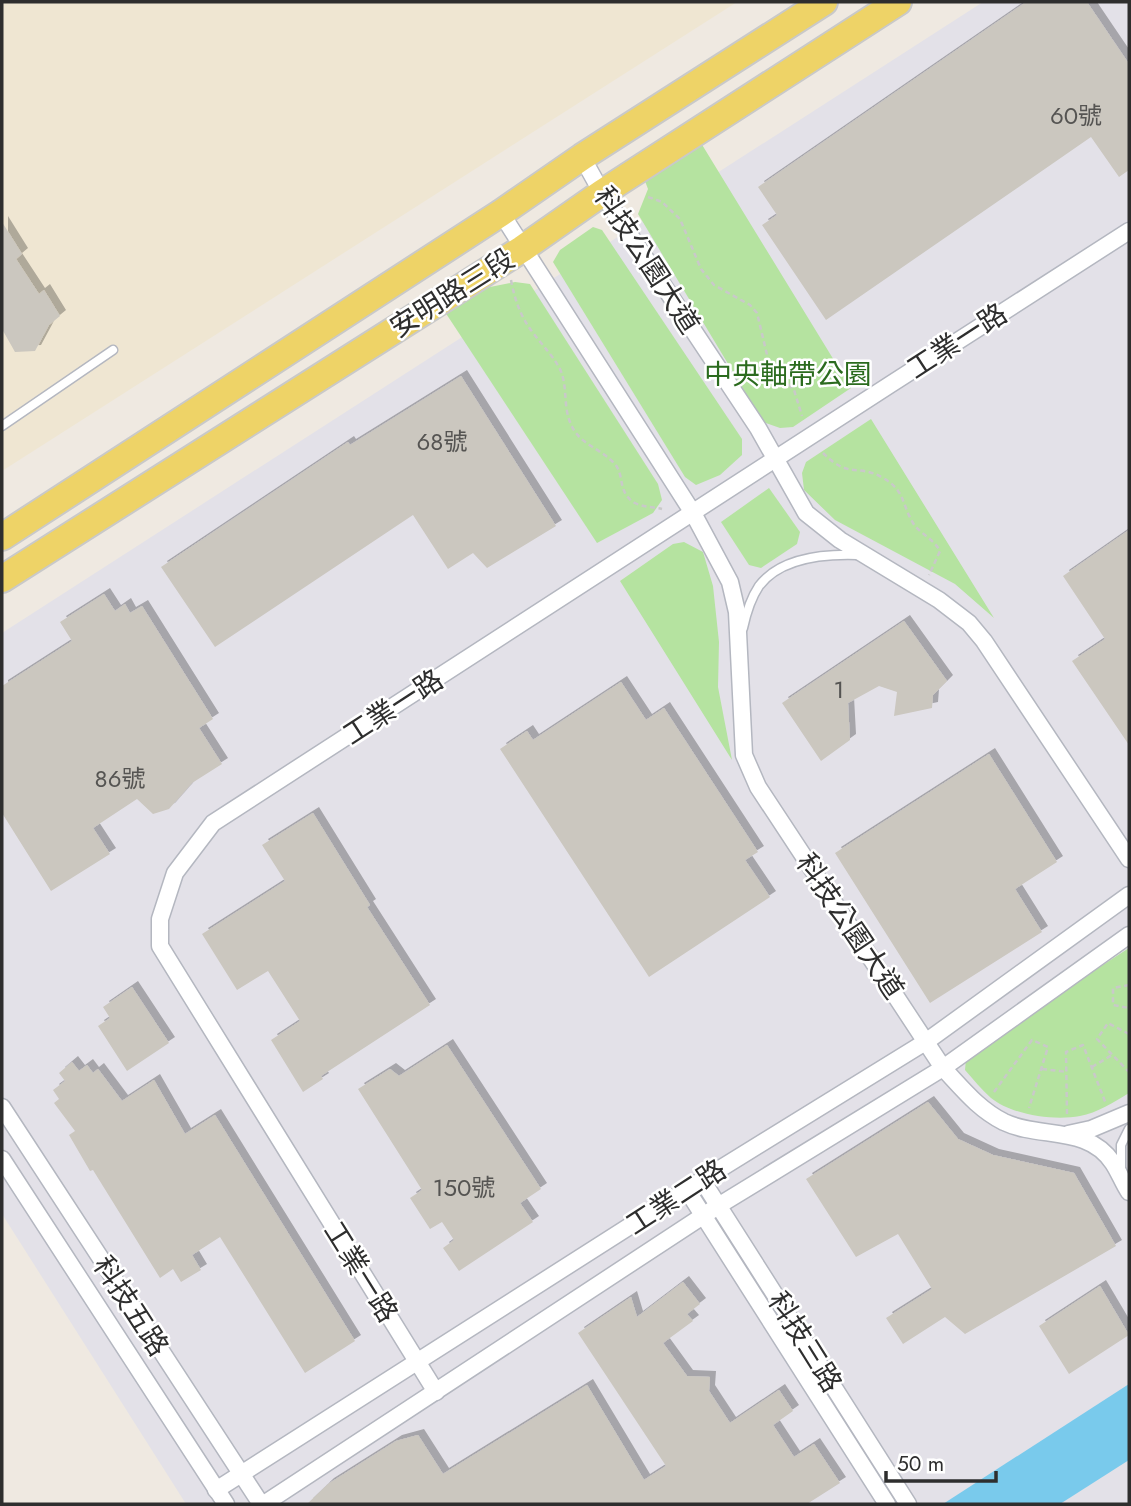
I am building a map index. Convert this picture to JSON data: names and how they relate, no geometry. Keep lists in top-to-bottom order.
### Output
{
  "streets": {
    "main road": ["安明路三段"],
    "street": [
      "科技公園大道",
      "工業一路",
      "工業二路",
      "科技五路",
      "科技三路"
    ]
  },
  "crossings": [
    ["科技公園大道", "安明路三段"],
    ["科技公園大道", "工業一路"],
    ["科技公園大道", "工業二路"],
    ["工業一路", "工業二路"],
    ["工業二路", "科技五路"],
    ["工業二路", "科技三路"]
  ],
  "parks": ["中央軸帶公園"],
  "house_numbers": [
    "60號",
    "68號",
    "1",
    "86號",
    "150號"
  ],
  "scale_bar": "50 m"
}
